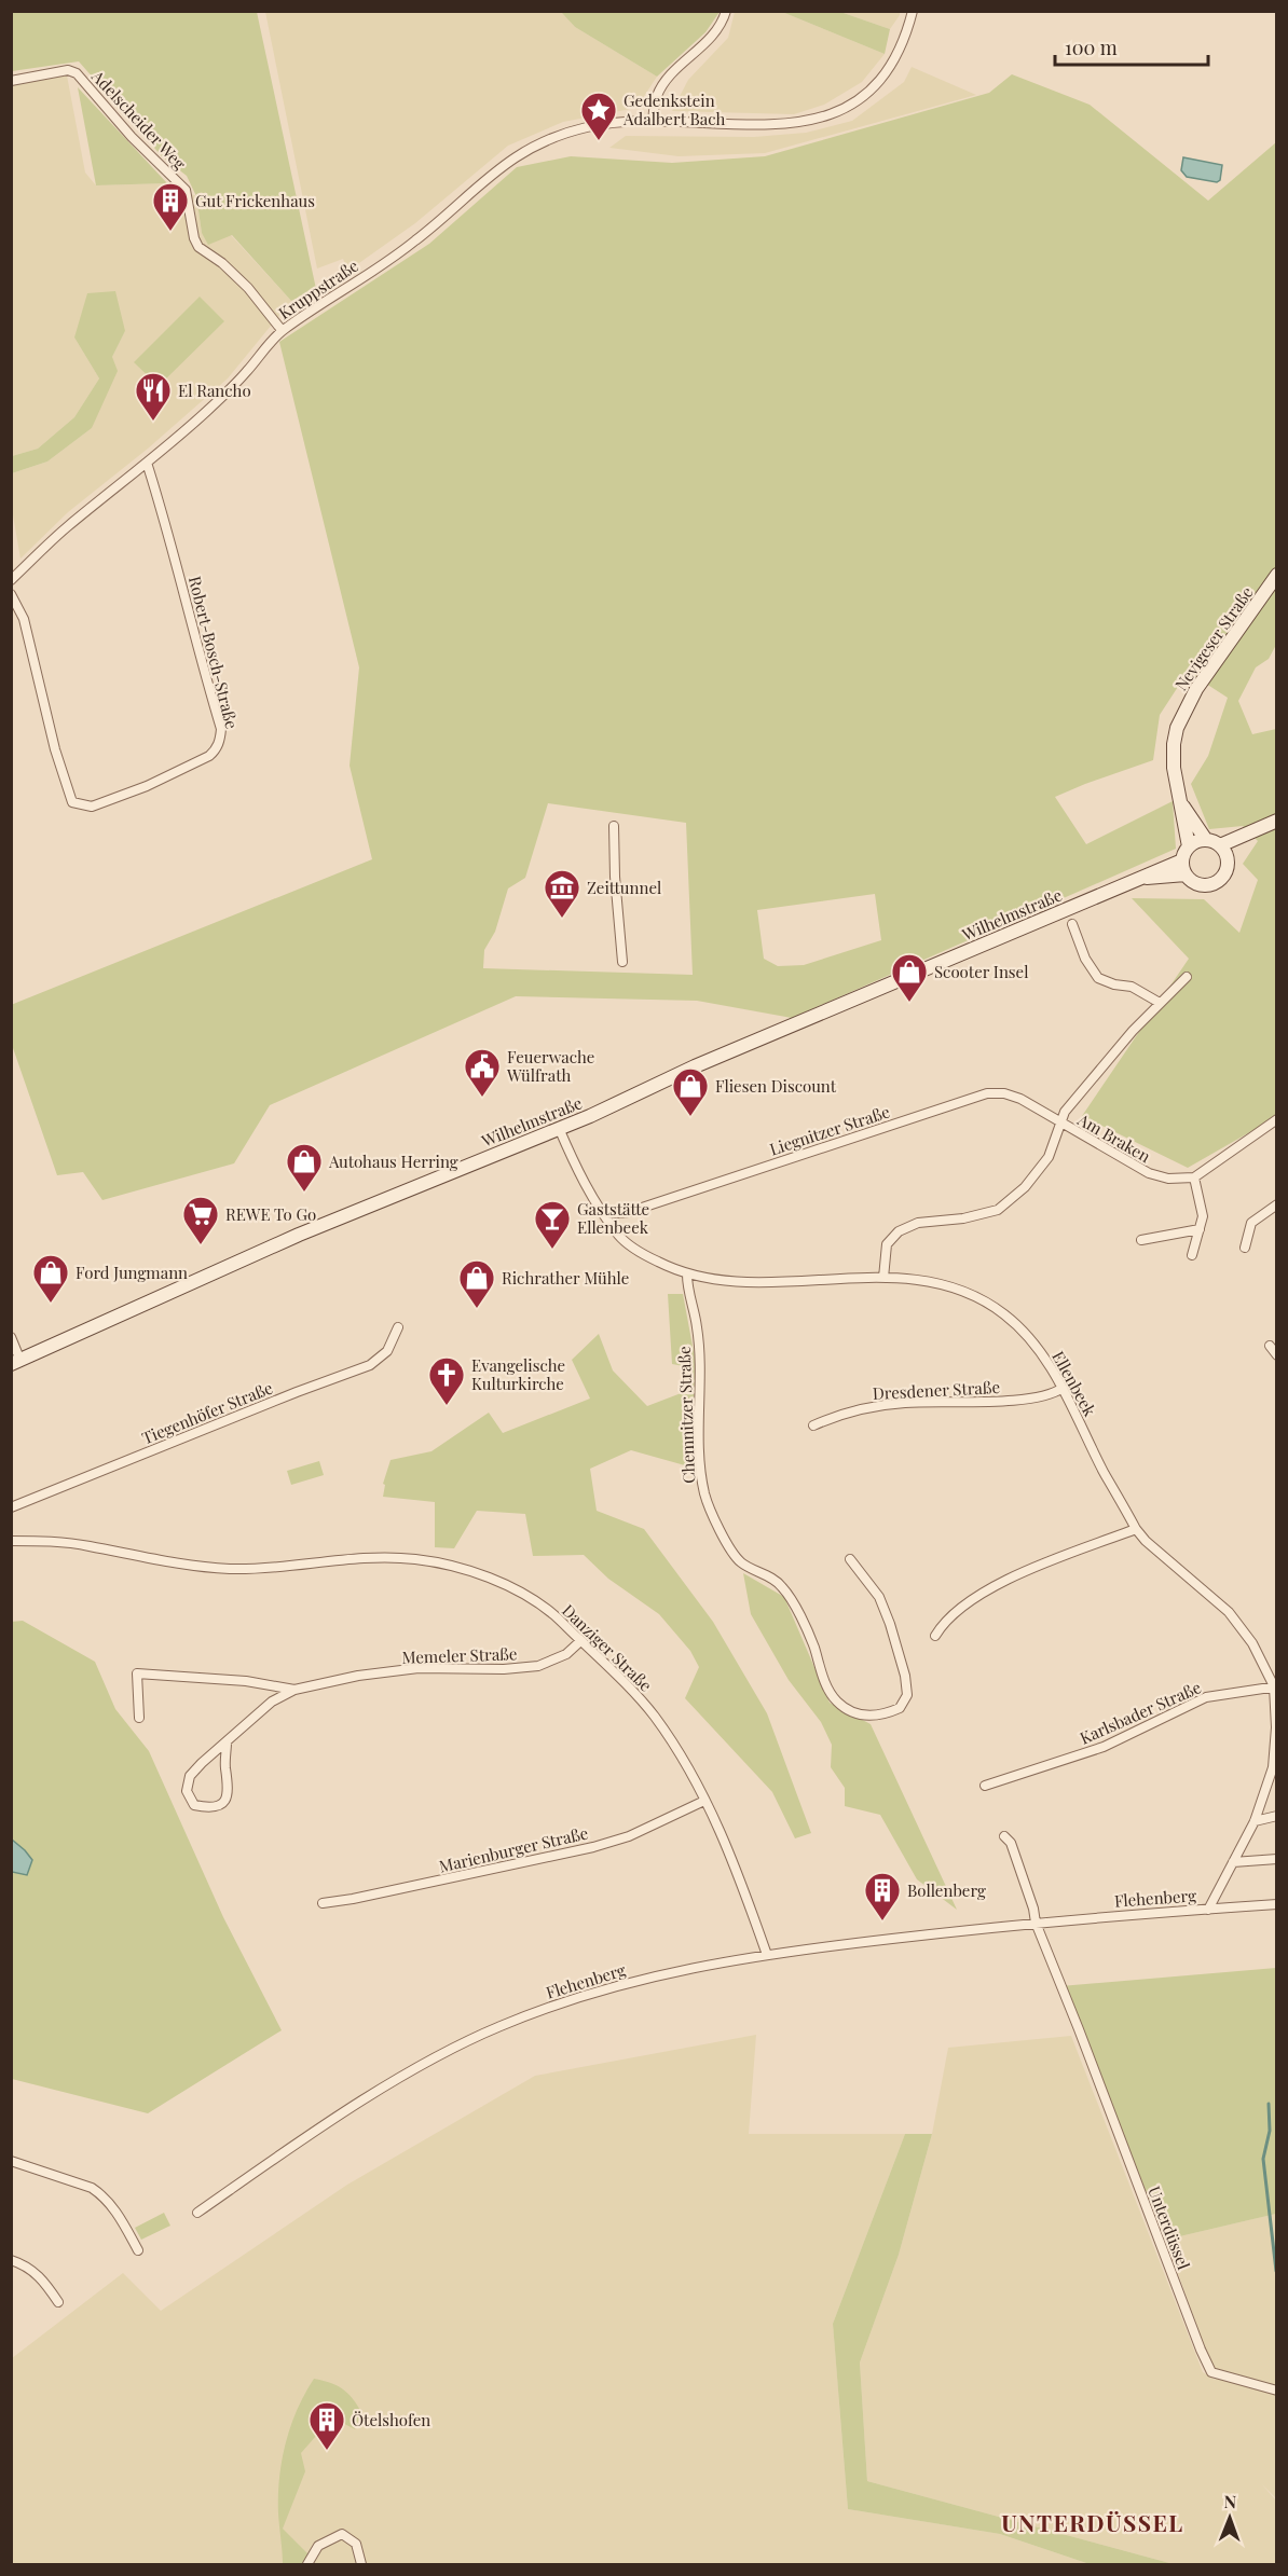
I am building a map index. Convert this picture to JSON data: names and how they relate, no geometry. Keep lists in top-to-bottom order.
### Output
{
  "streets": {
    "main road": ["Nevigeser Straße", "Wilhelmstraße"],
    "street": [
      "Adelscheider Weg",
      "Kruppstraße",
      "Robert-Bosch-Straße",
      "Liegnitzer Straße",
      "Am Braken",
      "Ellenbeek",
      "Dresdener Straße",
      "Tiegenhöfer Straße",
      "Chemnitzer Straße",
      "Danziger Straße",
      "Memeler Straße",
      "Karlsbader Straße",
      "Marienburger Straße",
      "Flehenberg",
      "Unterdüssel"
    ]
  },
  "crossings": [
    ["Adelscheider Weg", "Kruppstraße"],
    ["Kruppstraße", "Robert-Bosch-Straße"],
    ["Nevigeser Straße", "Wilhelmstraße"],
    ["Wilhelmstraße", "Ellenbeek"],
    ["Liegnitzer Straße", "Am Braken"],
    ["Liegnitzer Straße", "Ellenbeek"],
    ["Ellenbeek", "Dresdener Straße"],
    ["Ellenbeek", "Chemnitzer Straße"],
    ["Ellenbeek", "Karlsbader Straße"],
    ["Ellenbeek", "Flehenberg"],
    ["Danziger Straße", "Memeler Straße"],
    ["Danziger Straße", "Marienburger Straße"],
    ["Danziger Straße", "Flehenberg"],
    ["Flehenberg", "Unterdüssel"]
  ],
  "districts": ["UNTERDÜSSEL"],
  "places": {
    "place": ["Gedenkstein Adalbert Bach"],
    "building": ["Gut Frickenhaus", "Bollenberg", "Ötelshofen"],
    "restaurant": ["El Rancho"],
    "museum": ["Zeittunnel"],
    "shop": [
      "Scooter Insel",
      "Fliesen Discount",
      "Autohaus Herring",
      "Ford Jungmann",
      "Richrather Mühle"
    ],
    "public building": ["Feuerwache Wülfrath"],
    "supermarket": ["REWE To Go"],
    "bar": ["Gaststätte Ellenbeek"],
    "church": ["Evangelische Kulturkirche"]
  },
  "scale_bar": "100 m",
  "north": "top"
}
